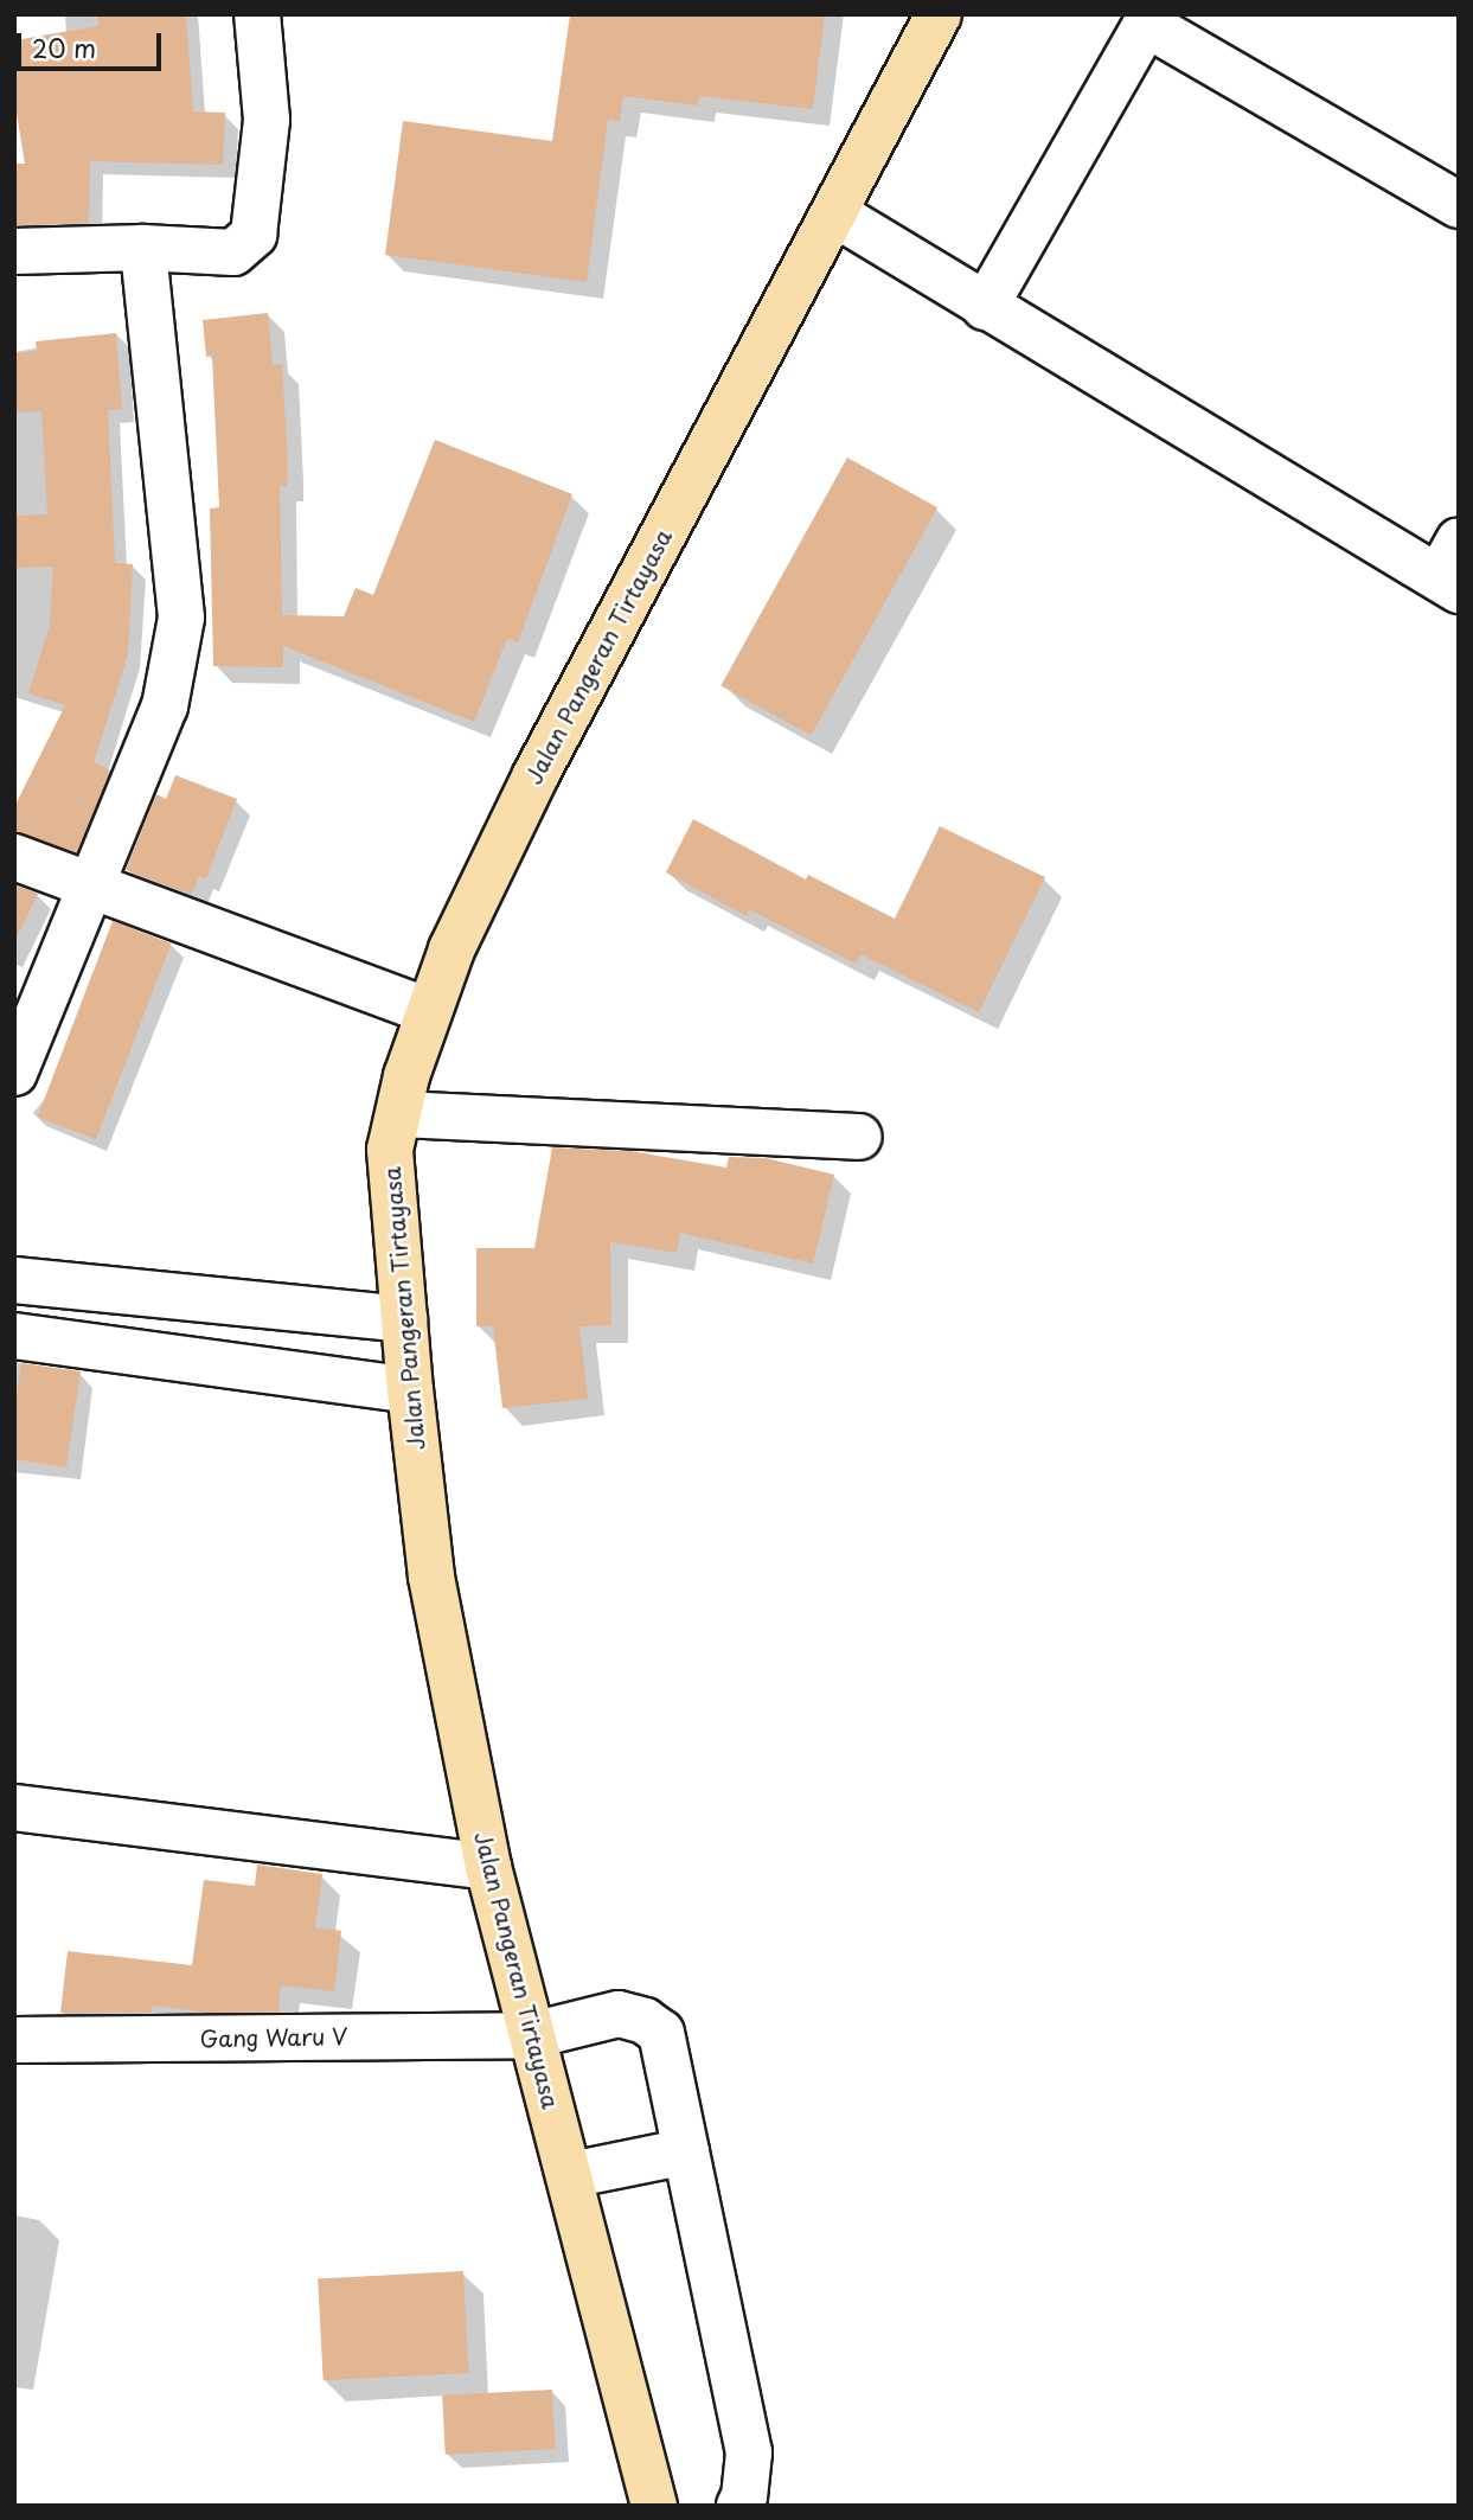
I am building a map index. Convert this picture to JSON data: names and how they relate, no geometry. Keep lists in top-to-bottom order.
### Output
{
  "streets": {
    "main road": ["Jalan Pangeran Tirtayasa"],
    "street": ["Gang Waru V"]
  },
  "crossings": [
    ["Jalan Pangeran Tirtayasa", "Gang Waru V"]
  ],
  "scale_bar": "20 m"
}
